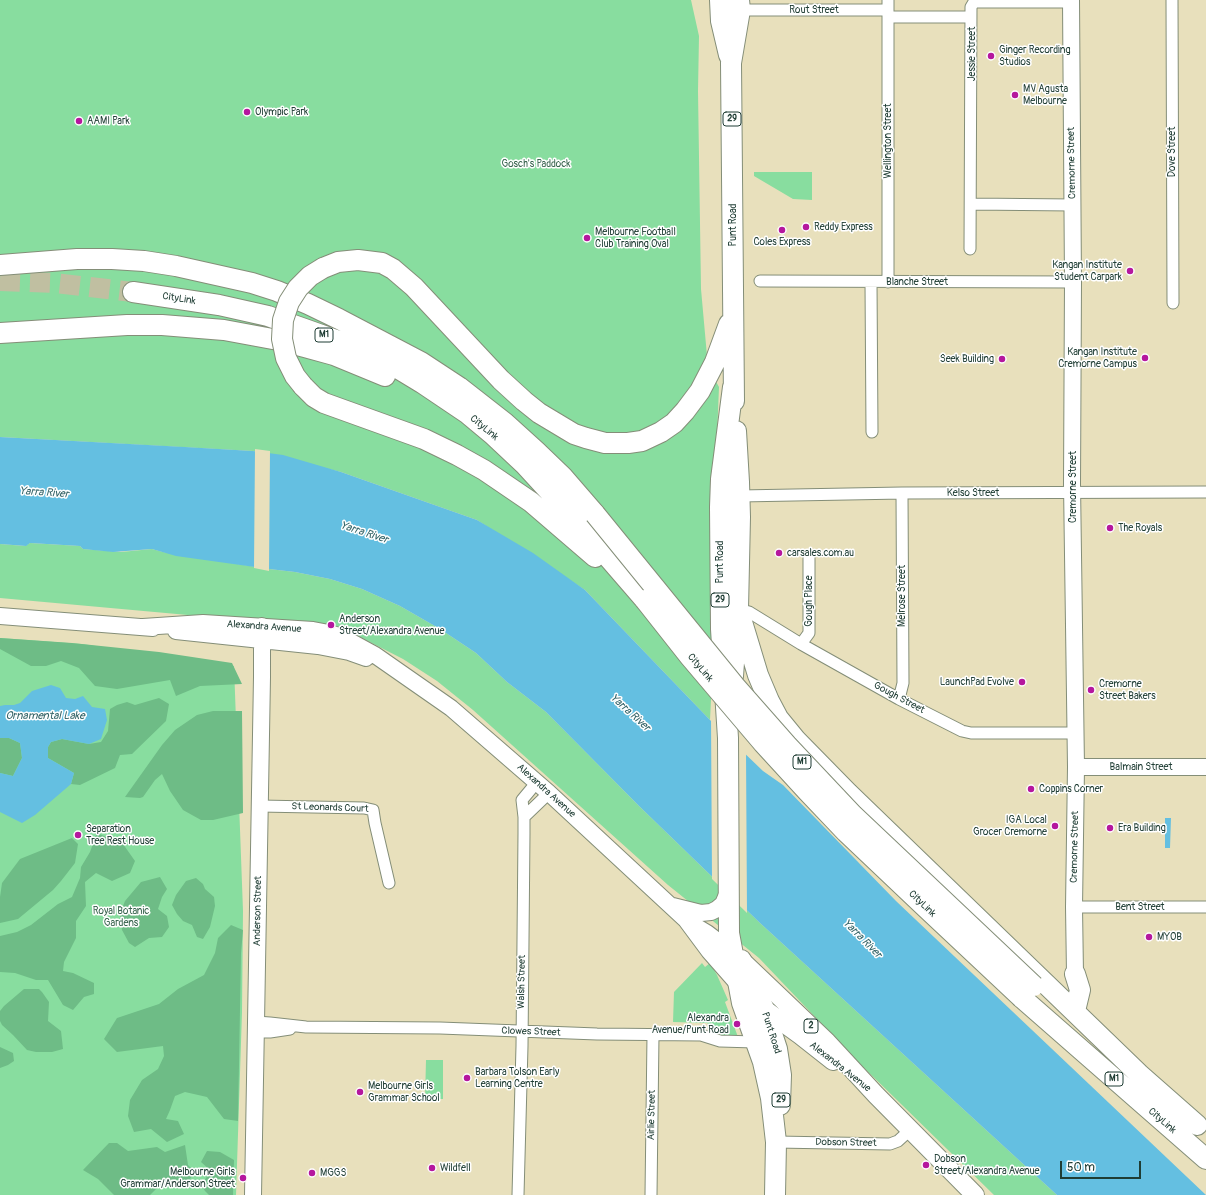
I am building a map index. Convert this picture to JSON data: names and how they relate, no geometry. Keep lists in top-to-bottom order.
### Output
{
  "streets": {
    "highway": [
      "29",
      "Punt Road",
      "CityLink",
      "M1",
      "Alexandra Avenue",
      "2"
    ],
    "street": [
      "Rout Street",
      "Jessie Street",
      "Wellington Street",
      "Dove Street",
      "Cremorne Street",
      "Blanche Street",
      "Kelso Street",
      "Melrose Street",
      "Gough Place",
      "Gough Street",
      "Balmain Street",
      "St Leonards Court",
      "Bent Street",
      "Anderson Street",
      "Walsh Street",
      "Clowes Street",
      "Airlie Street",
      "Dobson Street"
    ]
  },
  "crossings": [
    ["Rout Street", "Jessie Street"],
    ["Rout Street", "Wellington Street"],
    ["Rout Street", "Punt Road"],
    ["Jessie Street", "Cremorne Street"],
    ["Wellington Street", "Blanche Street"],
    ["Cremorne Street", "Blanche Street"],
    ["Cremorne Street", "Kelso Street"],
    ["Cremorne Street", "Gough Street"],
    ["Cremorne Street", "Balmain Street"],
    ["Cremorne Street", "Bent Street"],
    ["Punt Road", "Kelso Street"],
    ["Punt Road", "Alexandra Avenue"],
    ["Punt Road", "Gough Street"],
    ["Punt Road", "Clowes Street"],
    ["Punt Road", "Dobson Street"],
    ["CityLink", "M1"],
    ["Kelso Street", "Melrose Street"],
    ["Melrose Street", "Gough Street"],
    ["Gough Place", "Gough Street"],
    ["Alexandra Avenue", "Anderson Street"],
    ["Alexandra Avenue", "Walsh Street"],
    ["Alexandra Avenue", "Dobson Street"],
    ["St Leonards Court", "Anderson Street"],
    ["Anderson Street", "Clowes Street"],
    ["Walsh Street", "Clowes Street"],
    ["Clowes Street", "Airlie Street"]
  ],
  "water": ["Yarra River", "Ornamental Lake"],
  "parks": ["Gosch's Paddock", "Royal Botanic Gardens"],
  "places": [
    "Ginger Recording Studios",
    "MV Agusta Melbourne",
    "Olympic Park",
    "AAMI Park",
    "Reddy Express",
    "Coles Express",
    "Melbourne Football Club Training Oval",
    "Kangan Institute Student Carpark",
    "Kangan Institute Cremorne Campus",
    "Seek Building",
    "The Royals",
    "carsales.com.au",
    "Anderson Street/Alexandra Avenue",
    "LaunchPad Evolve",
    "Cremorne Street Bakers",
    "Coppins Corner",
    "IGA Local Grocer Cremorne",
    "Era Building",
    "Separation Tree Rest House",
    "MYOB",
    "Alexandra Avenue/Punt Road",
    "Barbara Tolson Early Learning Centre",
    "Melbourne Girls Grammar School",
    "Dobson Street/Alexandra Avenue",
    "Wildfell",
    "MGGS",
    "Melbourne Girls Grammar/Anderson Street"
  ],
  "scale_bar": "50 m"
}
